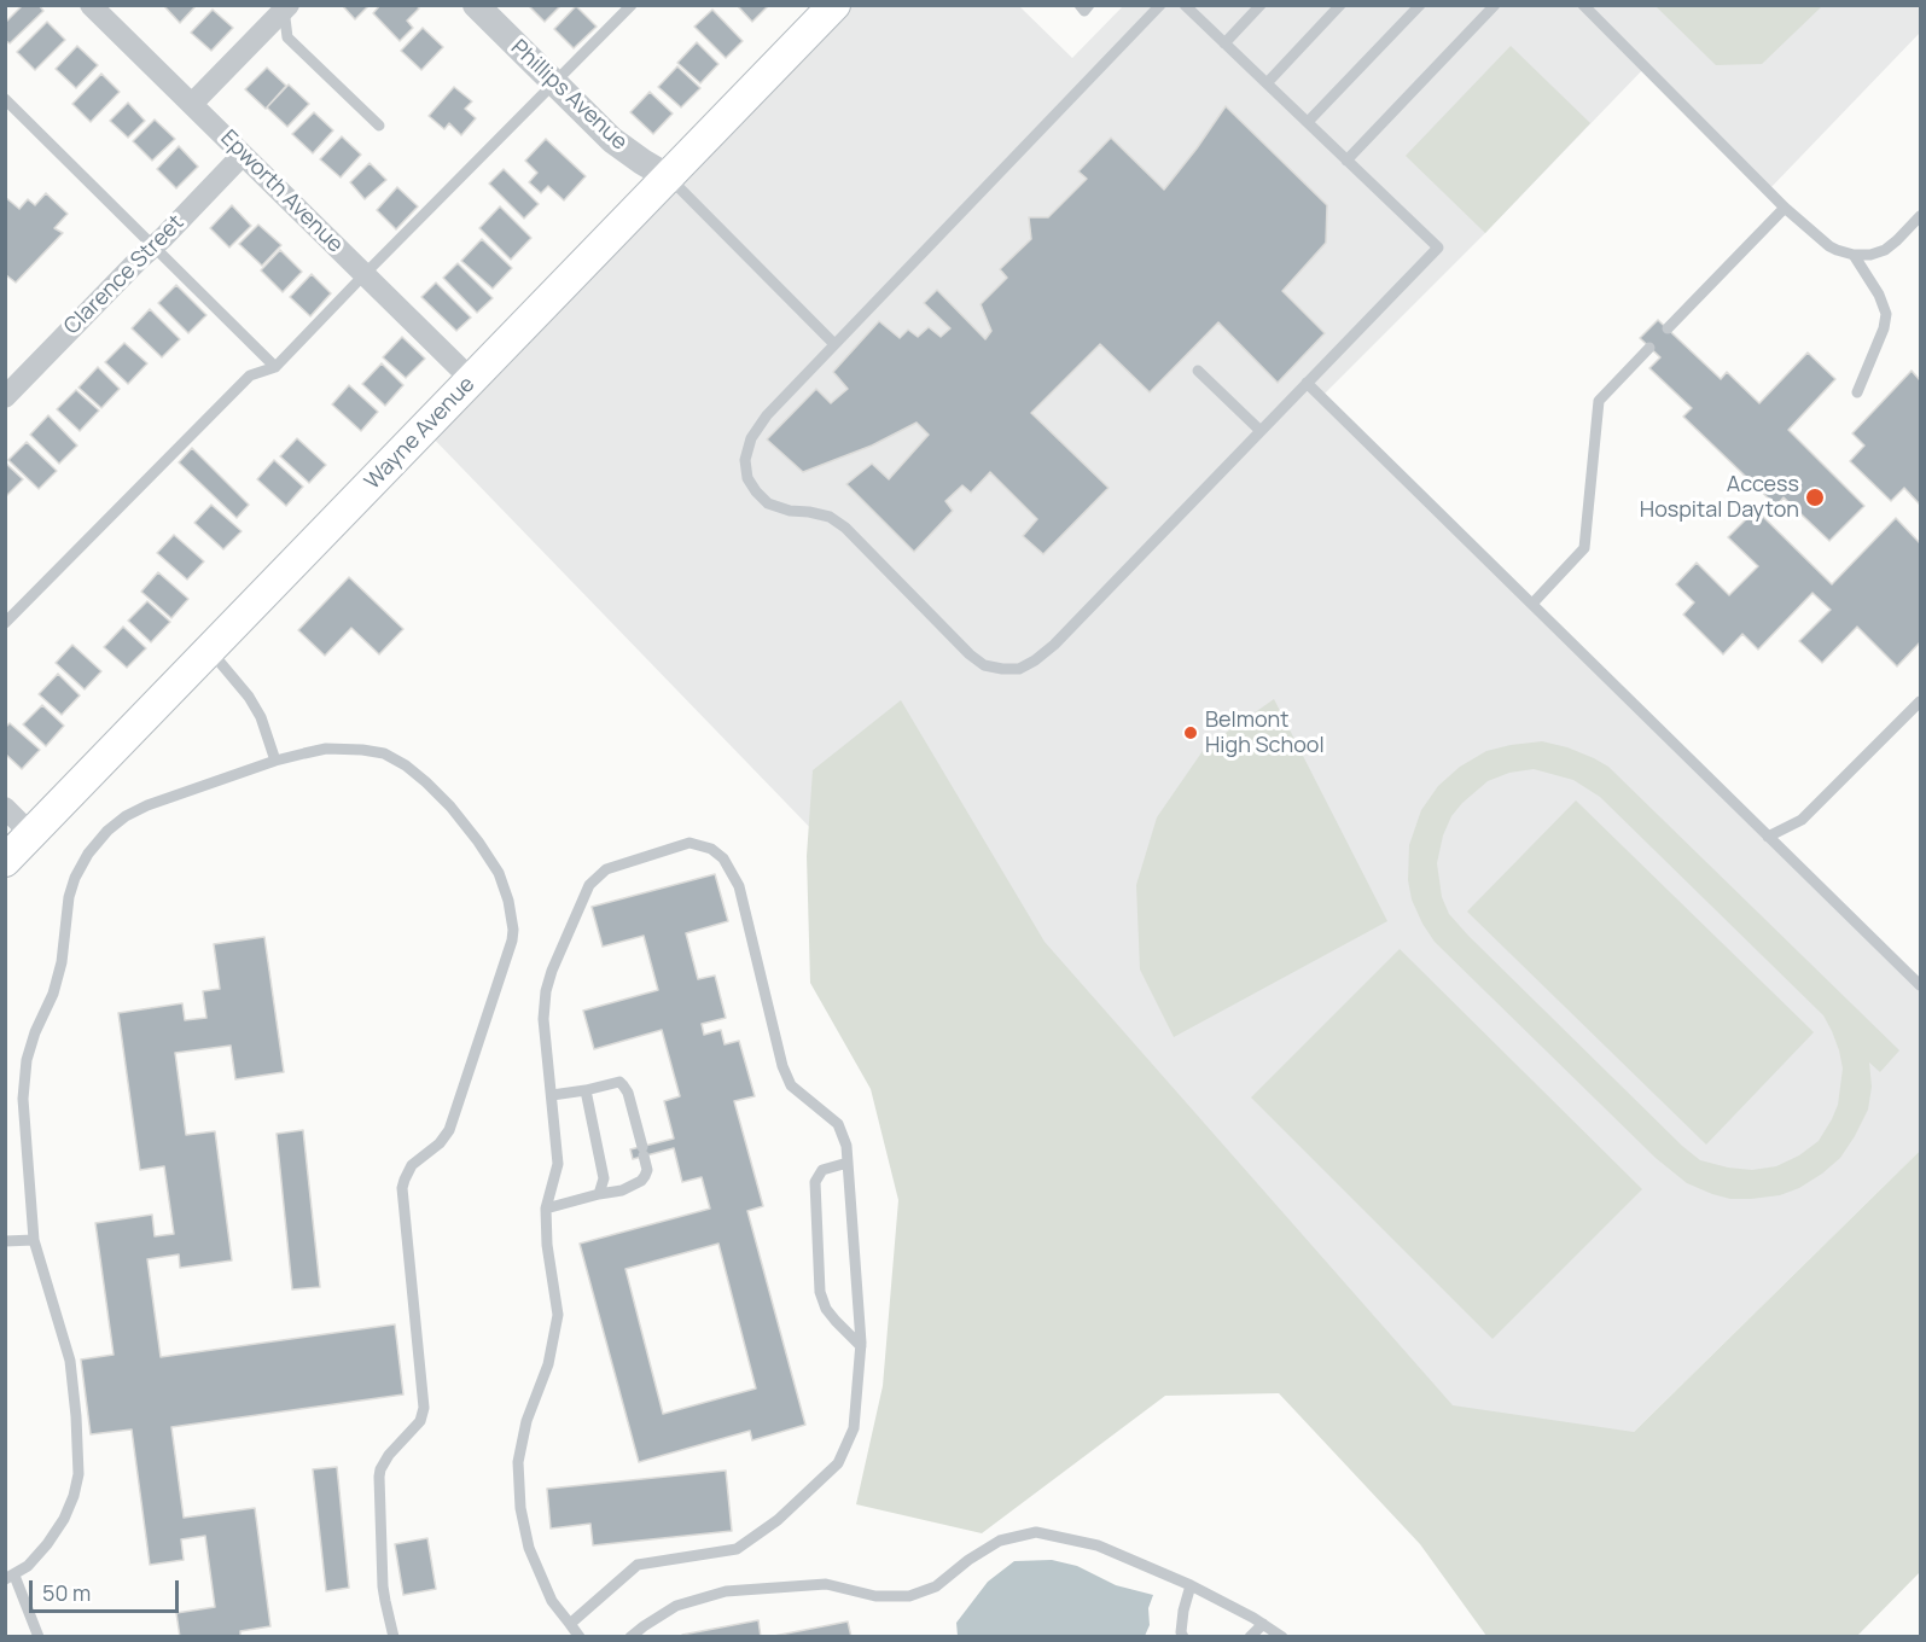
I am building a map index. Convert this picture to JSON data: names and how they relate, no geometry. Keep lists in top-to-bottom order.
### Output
{
  "streets": {
    "main road": ["Wayne Avenue"],
    "street": ["Phillips Avenue", "Epworth Avenue", "Clarence Street"]
  },
  "crossings": [
    ["Phillips Avenue", "Wayne Avenue"],
    ["Epworth Avenue", "Clarence Street"],
    ["Epworth Avenue", "Wayne Avenue"]
  ],
  "places": ["Access Hospital Dayton", "Belmont High School"],
  "scale_bar": "50 m"
}
